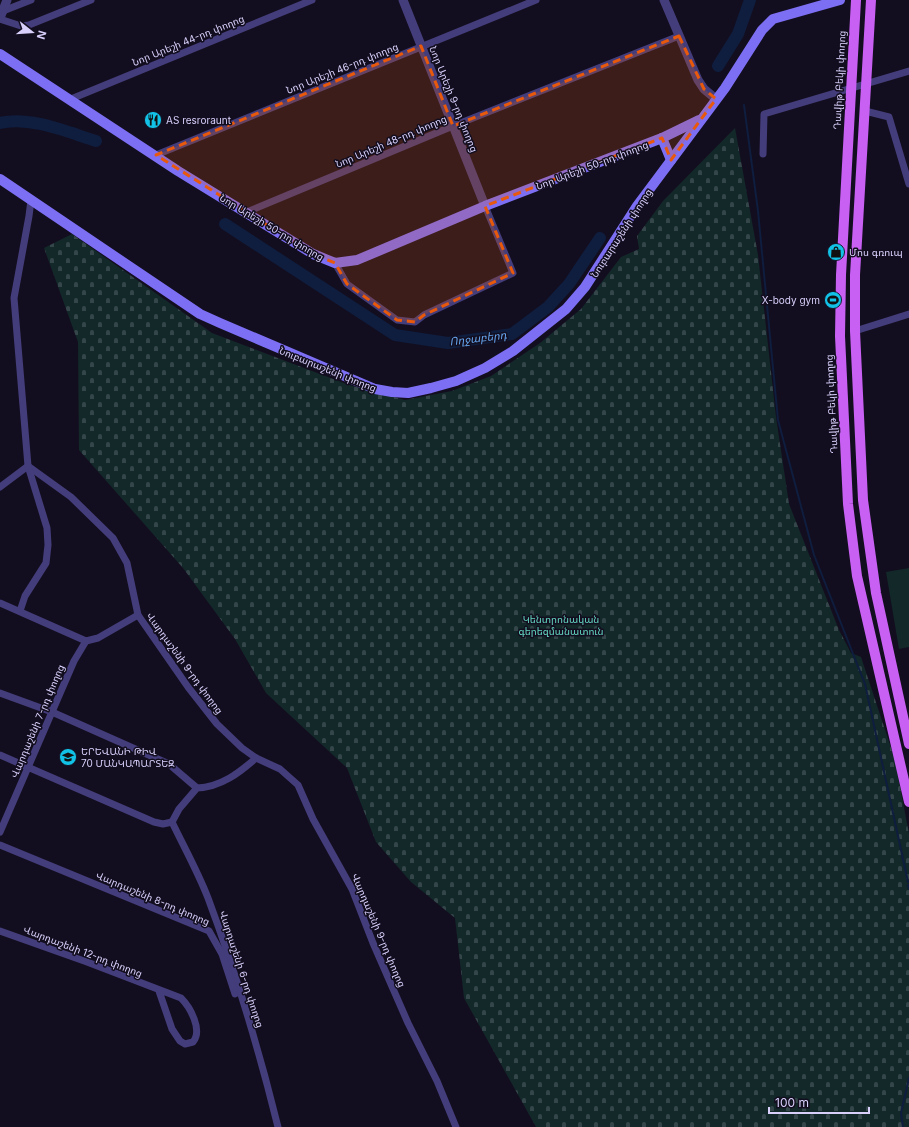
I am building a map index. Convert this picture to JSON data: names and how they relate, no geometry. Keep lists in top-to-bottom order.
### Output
{
  "streets": {
    "main road": ["Դավիթ Բեկի փողոց", "Նոր Արեշի 50-րդ փողոց", "Նուբարաշենի փողոց"],
    "street": [
      "Նոր Արեշի 44-րդ փողոց",
      "Նոր Արեշի 46-րդ փողոց",
      "Նոր Արեշի 9-րդ փողոց",
      "Նոր Արեշի 48-րդ փողոց",
      "Վարդաշենի 9-րդ փողոց",
      "Վարդաշենի 7-րդ փողոց",
      "Վարդաշենի 8-րդ փողոց",
      "Վարդաշենի 12-րդ փողոց",
      "Վարդաշենի 6-րդ փողոց"
    ]
  },
  "crossings": [
    ["Նոր Արեշի 44-րդ փողոց", "Նոր Արեշի 50-րդ փողոց"],
    ["Նոր Արեշի 46-րդ փողոց", "Նոր Արեշի 9-րդ փողոց"],
    ["Նոր Արեշի 46-րդ փողոց", "Նոր Արեշի 50-րդ փողոց"],
    ["Նոր Արեշի 9-րդ փողոց", "Նոր Արեշի 48-րդ փողոց"],
    ["Նոր Արեշի 9-րդ փողոց", "Նոր Արեշի 50-րդ փողոց"],
    ["Նոր Արեշի 48-րդ փողոց", "Նոր Արեշի 50-րդ փողոց"],
    ["Նոր Արեշի 50-րդ փողոց", "Նուբարաշենի փողոց"]
  ],
  "water": ["Ողջաբերդ"],
  "parks": ["Կենտրոնական գերեզմանատուն"],
  "places": {
    "restaurant": ["AS resroraunt"],
    "shop": ["Մոս գռուպ"],
    "sports": ["X-body gym"],
    "school or university": ["ԵՐԵՎԱՆԻ ԹԻՎ 70 ՄԱՆԿԱՊԱՐՏԵԶ"]
  },
  "scale_bar": "100 m",
  "north": "right"
}
